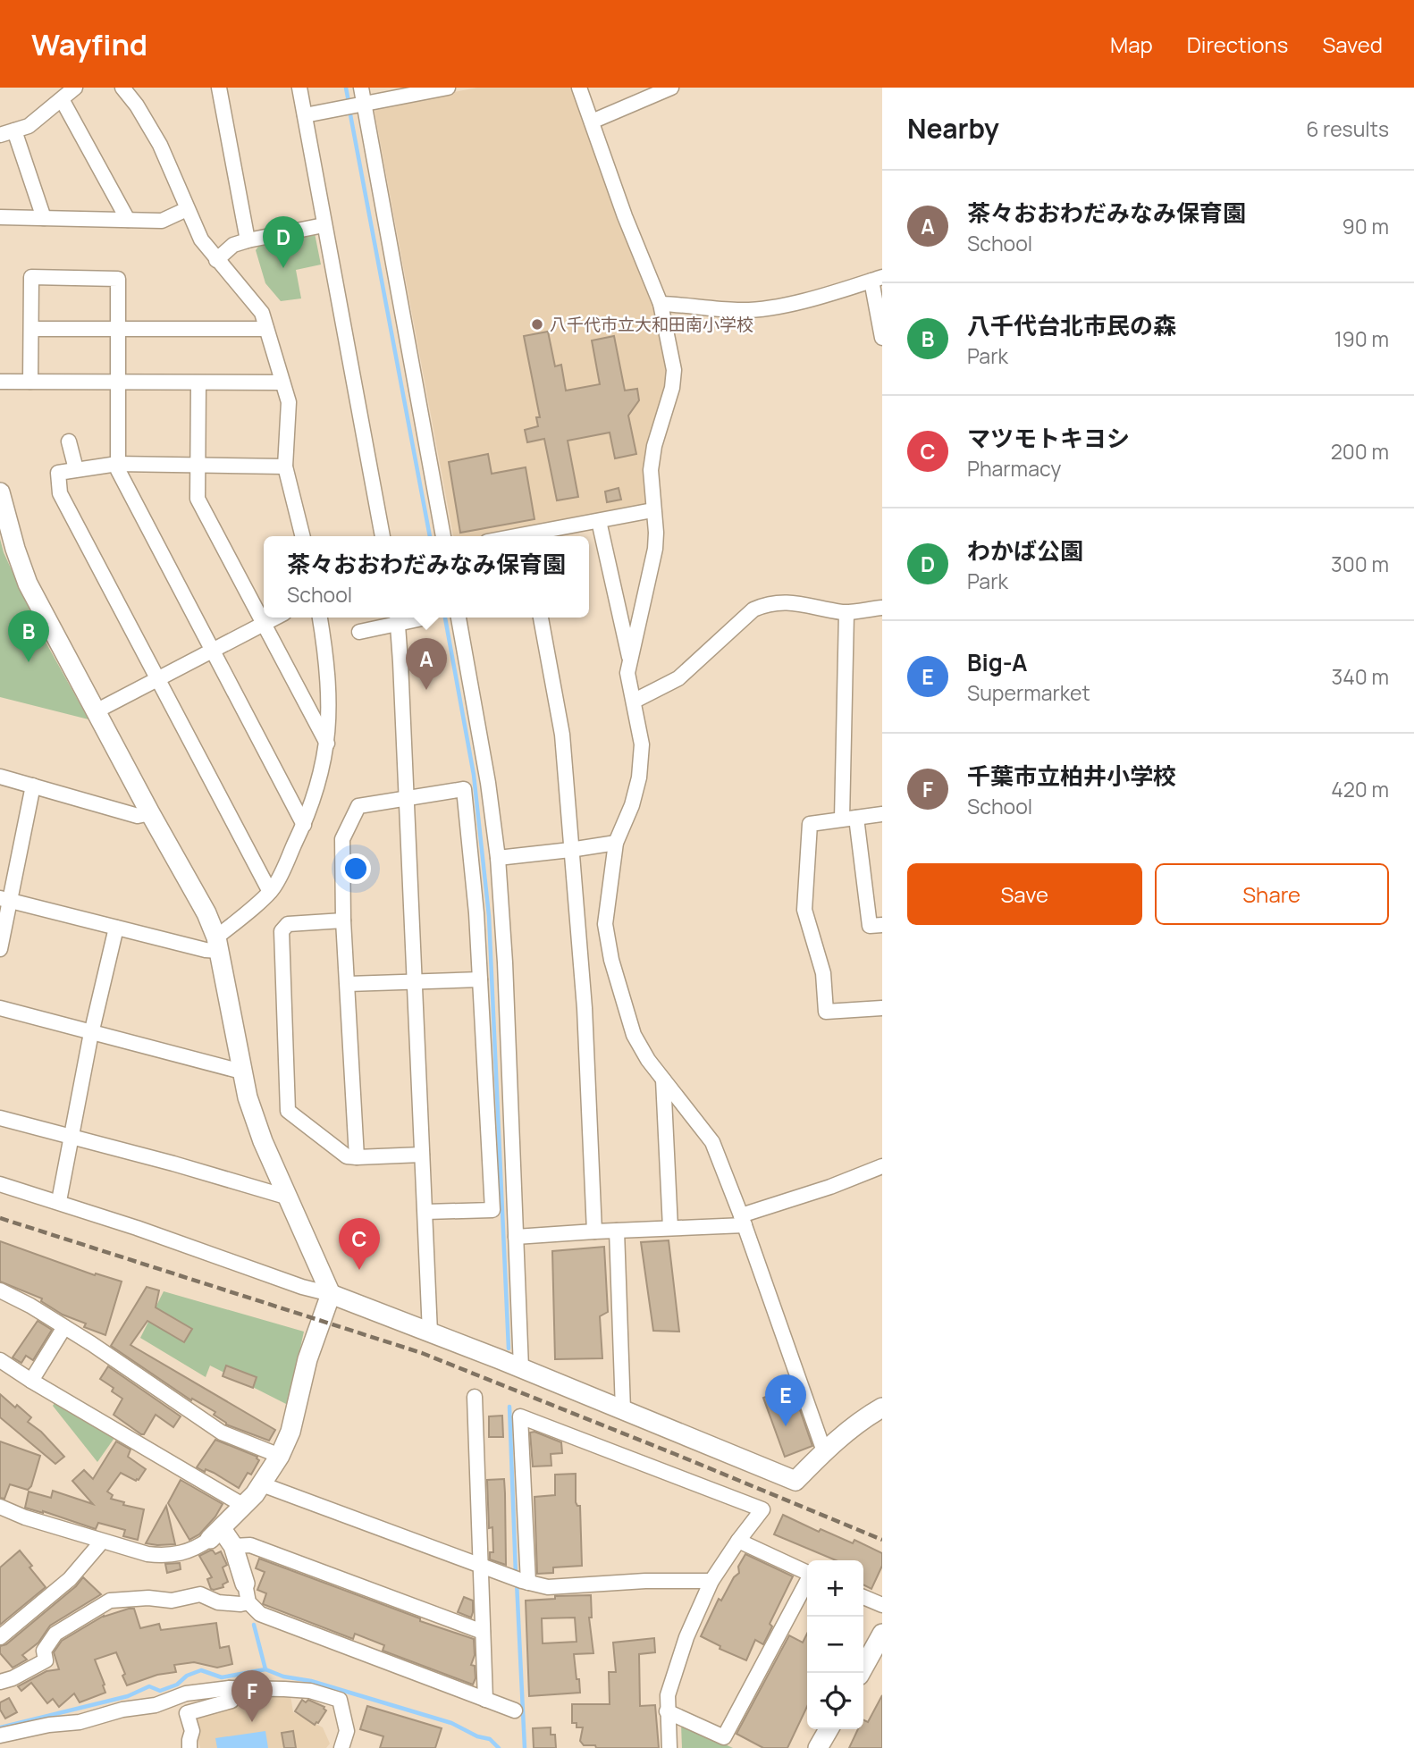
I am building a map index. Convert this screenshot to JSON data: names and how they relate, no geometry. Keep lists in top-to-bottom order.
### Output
{
  "places": ["八千代市立大和田南小学校"],
  "page": {
    "header": "Wayfind",
    "nav": ["Map", "Directions", "Saved"],
    "heading": ["Nearby", "6 results"],
    "list": [
      {
        "mark": "A",
        "name": "茶々おおわだみなみ保育園",
        "note": "School",
        "value": "90 m"
      },
      {
        "mark": "B",
        "name": "八千代台北市民の森",
        "note": "Park",
        "value": "190 m"
      },
      {
        "mark": "C",
        "name": "マツモトキヨシ",
        "note": "Pharmacy",
        "value": "200 m"
      },
      {
        "mark": "D",
        "name": "わかば公園",
        "note": "Park",
        "value": "300 m"
      },
      {
        "mark": "E",
        "name": "Big-A",
        "note": "Supermarket",
        "value": "340 m"
      },
      {
        "mark": "F",
        "name": "千葉市立柏井小学校",
        "note": "School",
        "value": "420 m"
      }
    ],
    "pins": [
      "D",
      "B",
      "A",
      "C",
      "E",
      "F"
    ],
    "popup": ["茶々おおわだみなみ保育園", "School"],
    "buttons": ["Save", "Share"],
    "map_buttons": ["+", "−"]
  }
}
